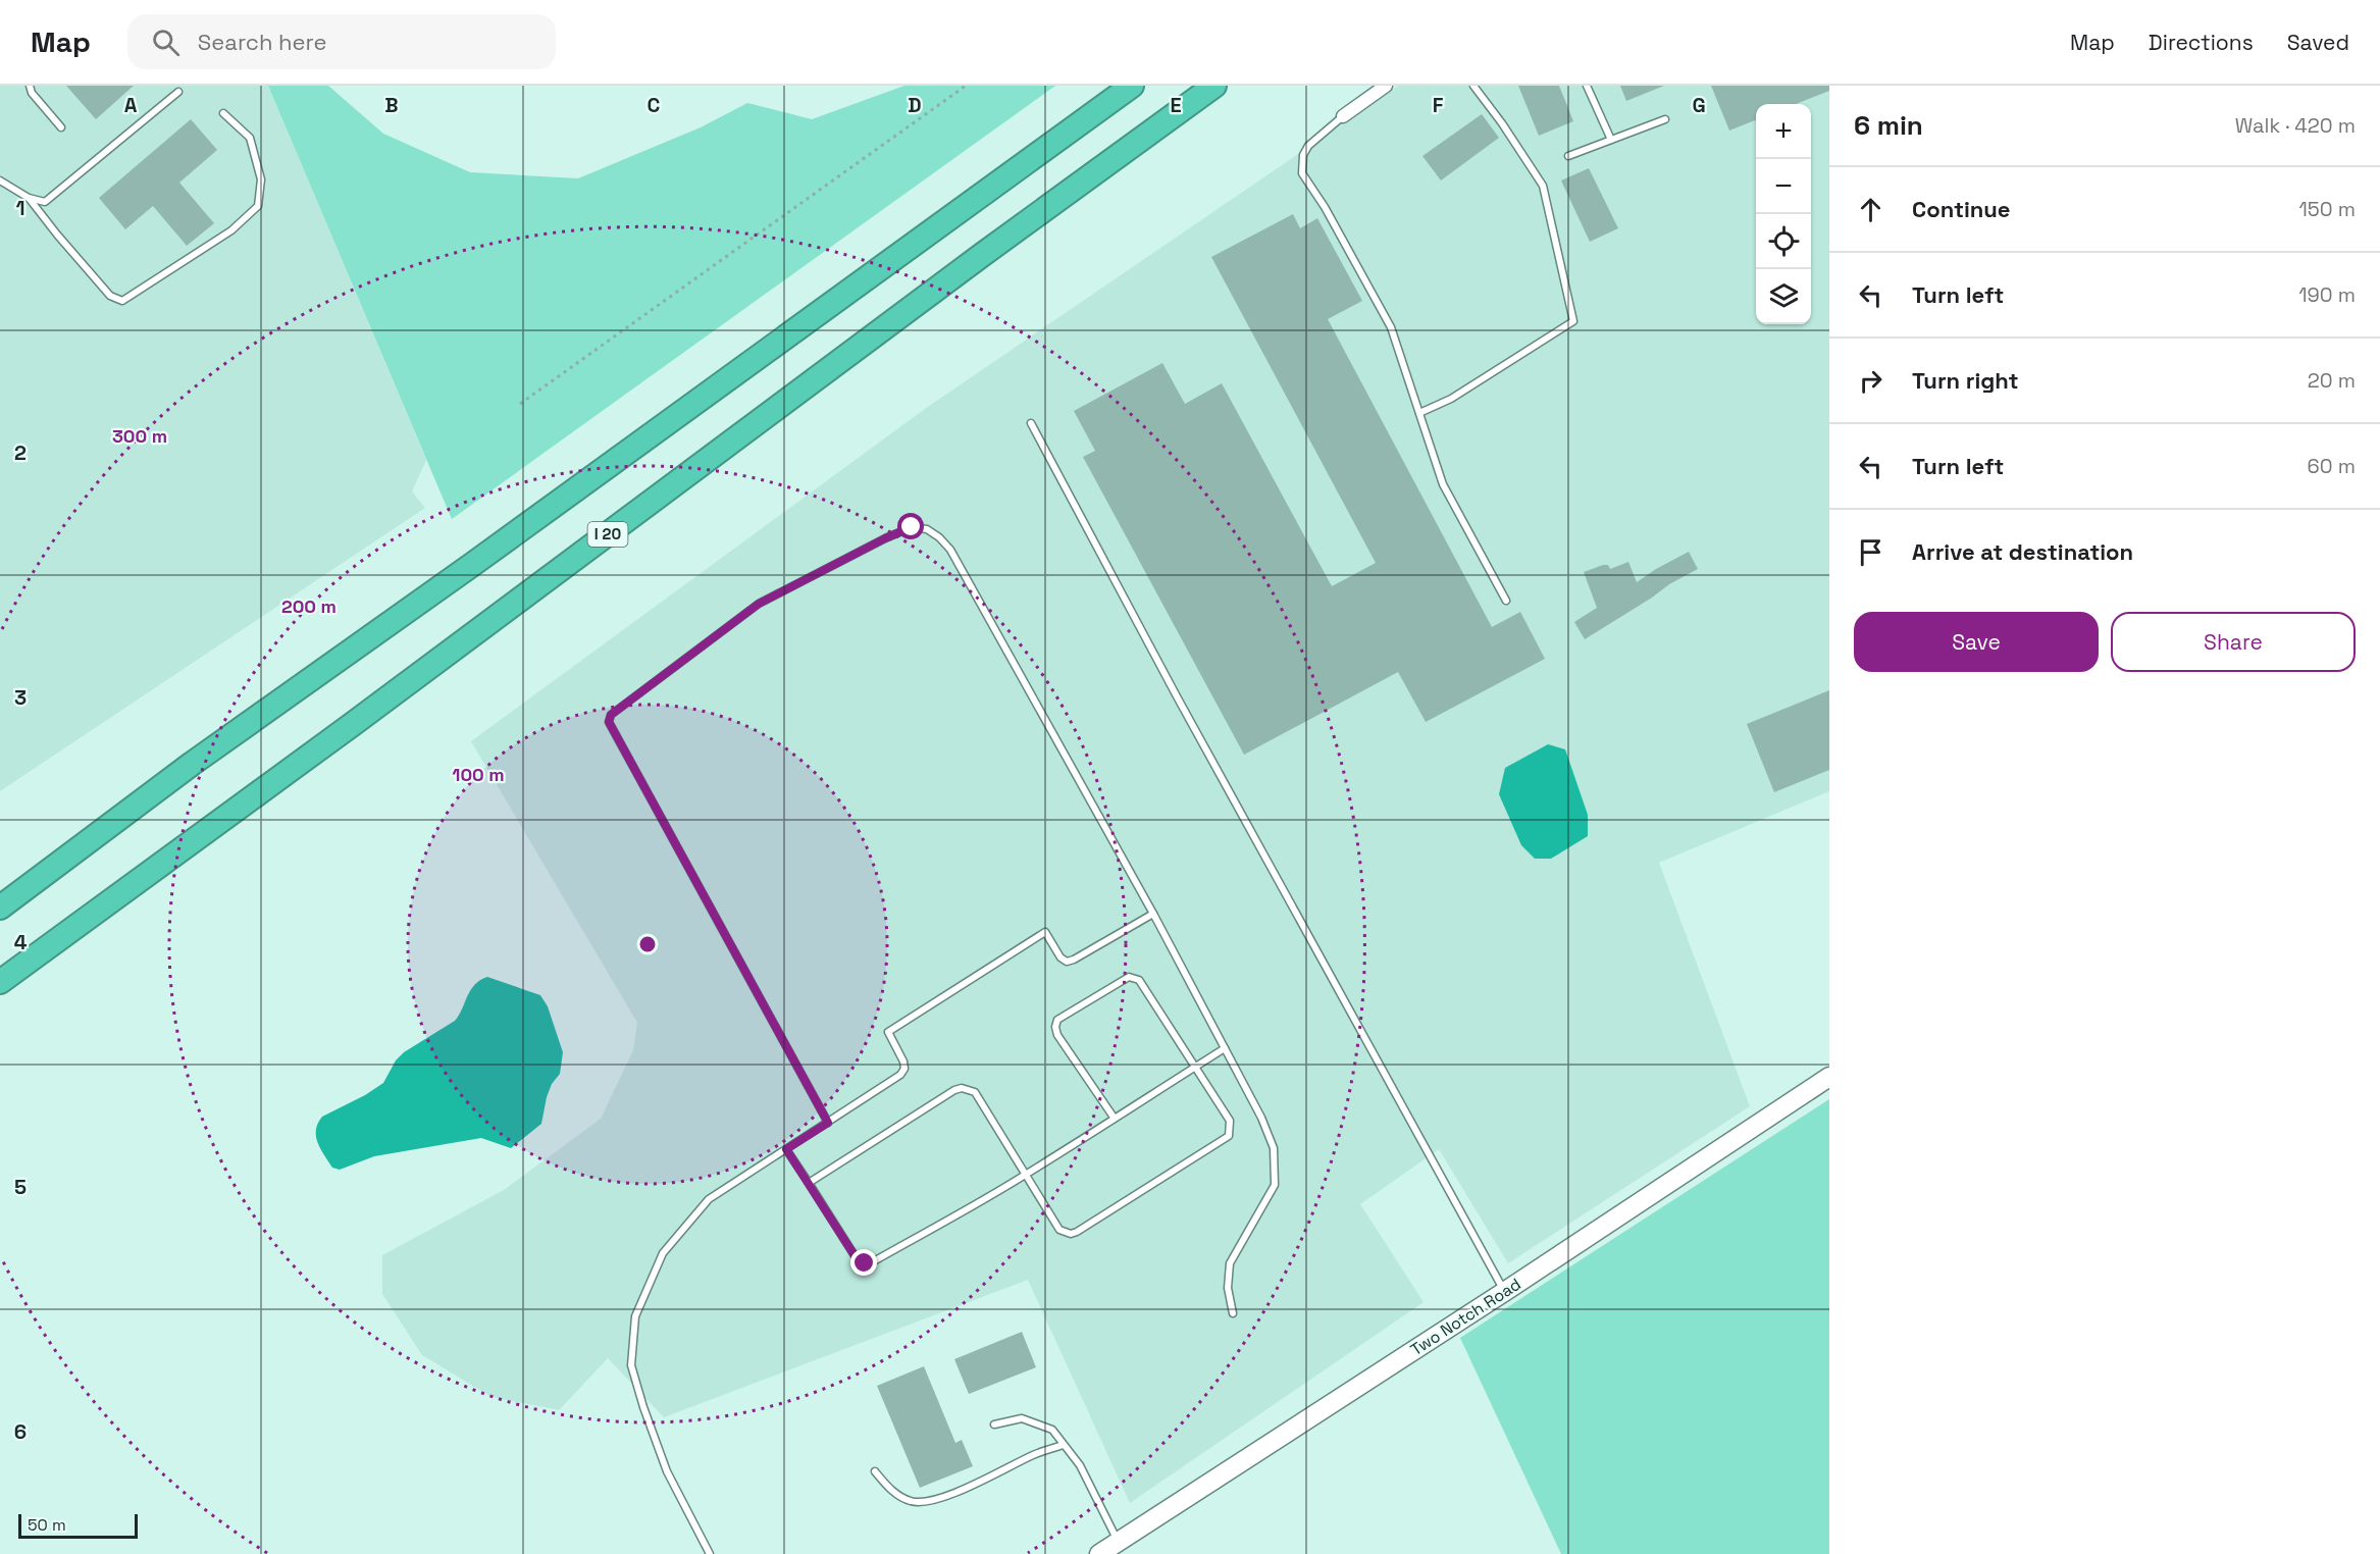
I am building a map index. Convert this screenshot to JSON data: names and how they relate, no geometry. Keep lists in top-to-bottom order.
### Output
{
  "streets": {
    "highway": ["I 20"],
    "street": ["Two Notch Road"]
  },
  "scale_bar": "50 m",
  "page": {
    "header": "Map",
    "search": "Search here",
    "nav": ["Map", "Directions", "Saved"],
    "heading": ["6 min", "Walk · 420 m"],
    "map_buttons": ["+", "−"],
    "list": [
      ["Continue", "150 m"],
      ["Turn left", "190 m"],
      ["Turn right", "20 m"],
      ["Turn left", "60 m"],
      "Arrive at destination"
    ],
    "buttons": ["Save", "Share"],
    "scale": "50 m"
  },
  "grid": {
    "columns": [
      "A",
      "B",
      "C",
      "D",
      "E",
      "F",
      "G"
    ],
    "rows": [
      "1",
      "2",
      "3",
      "4",
      "5",
      "6"
    ]
  },
  "rings": ["300 m", "200 m", "100 m"]
}
